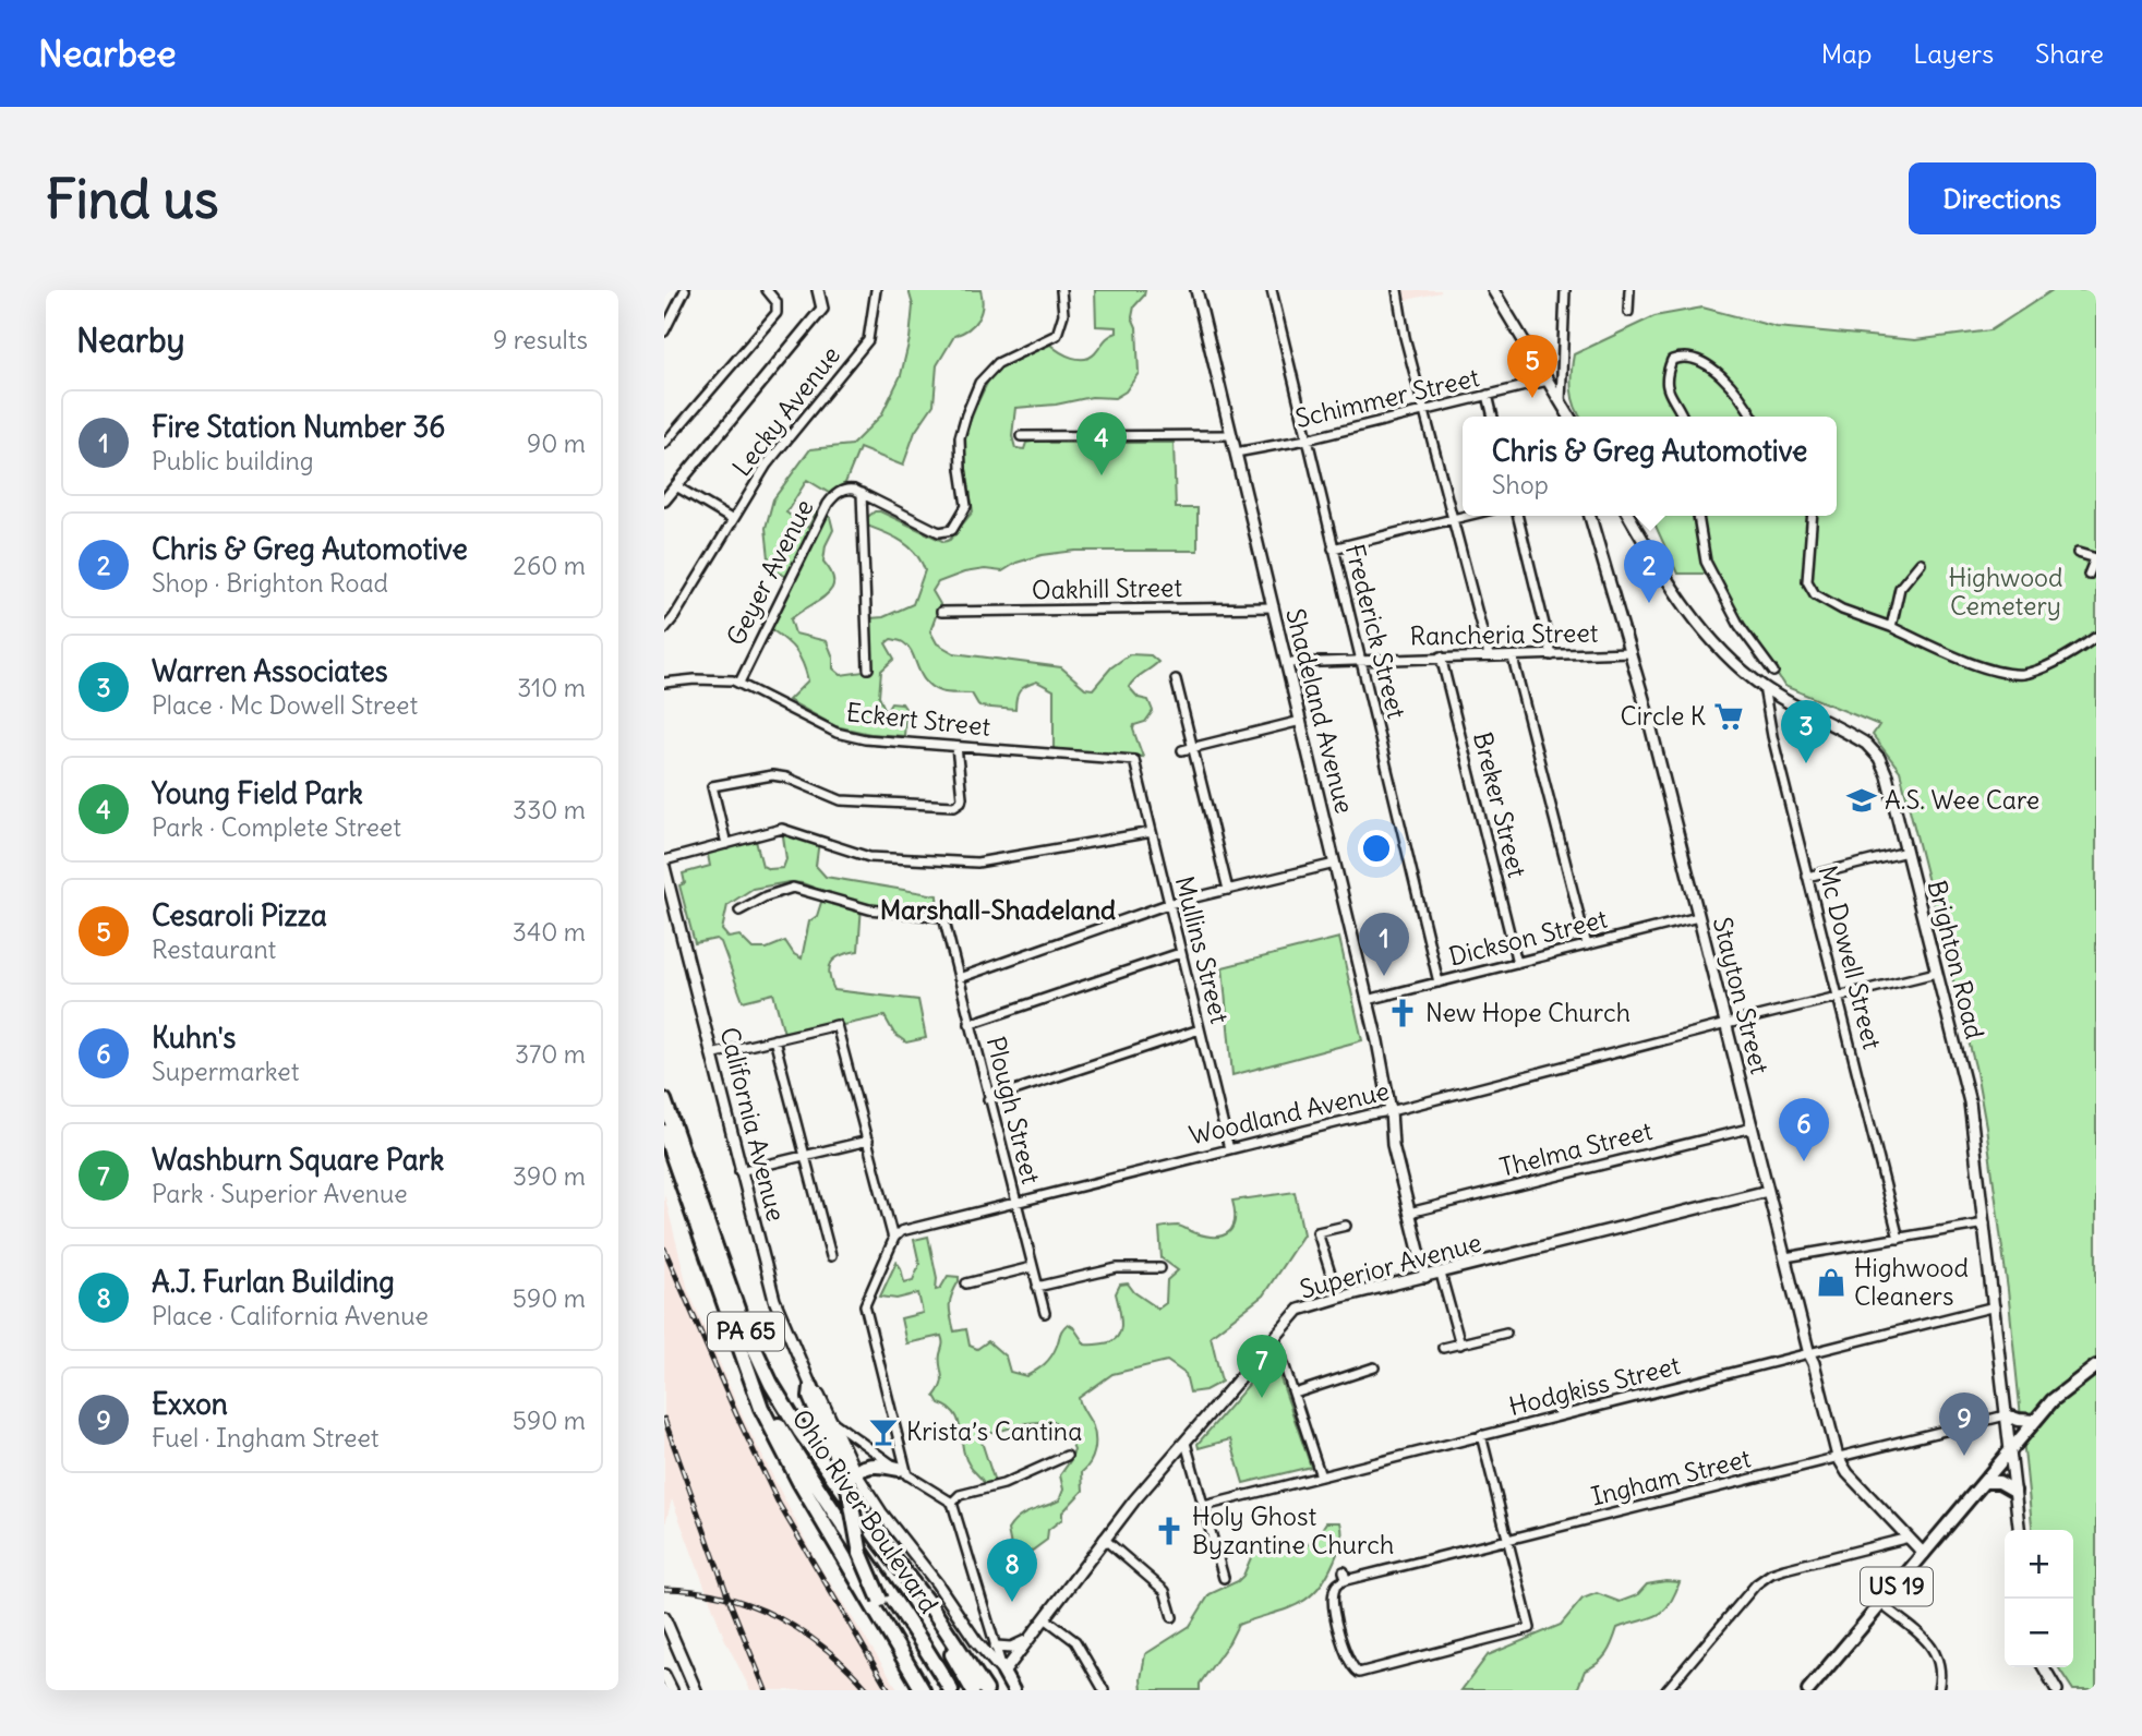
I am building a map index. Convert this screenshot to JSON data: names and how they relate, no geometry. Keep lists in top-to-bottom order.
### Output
{
  "streets": {
    "highway": ["PA 65", "Ohio River Boulevard"],
    "main road": ["US 19"],
    "street": [
      "Schimmer Street",
      "Lecky Avenue",
      "Geyer Avenue",
      "Oakhill Street",
      "Frederick Street",
      "Rancheria Street",
      "Shadeland Avenue",
      "Eckert Street",
      "Breker Street",
      "Dickson Street",
      "Mullins Street",
      "Mc Dowell Street",
      "Brighton Road",
      "Stayton Street",
      "Plough Street",
      "Woodland Avenue",
      "California Avenue",
      "Thelma Street",
      "Superior Avenue",
      "Hodgkiss Street",
      "Ingham Street"
    ]
  },
  "crossings": [
    ["Schimmer Street", "Frederick Street"],
    ["Schimmer Street", "Shadeland Avenue"],
    ["Geyer Avenue", "Eckert Street"],
    ["Oakhill Street", "Shadeland Avenue"],
    ["Frederick Street", "Rancheria Street"],
    ["Frederick Street", "Dickson Street"],
    ["Rancheria Street", "Shadeland Avenue"],
    ["Rancheria Street", "Breker Street"],
    ["Rancheria Street", "Stayton Street"],
    ["Shadeland Avenue", "Dickson Street"],
    ["Shadeland Avenue", "Woodland Avenue"],
    ["Shadeland Avenue", "Thelma Street"],
    ["Shadeland Avenue", "Superior Avenue"],
    ["Eckert Street", "Mullins Street"],
    ["Breker Street", "Dickson Street"],
    ["Dickson Street", "Stayton Street"],
    ["Mullins Street", "Woodland Avenue"],
    ["Mc Dowell Street", "Brighton Road"],
    ["Mc Dowell Street", "Woodland Avenue"],
    ["Brighton Road", "Woodland Avenue"],
    ["Brighton Road", "Hodgkiss Street"],
    ["Brighton Road", "Ingham Street"],
    ["Brighton Road", "US 19"],
    ["Stayton Street", "Woodland Avenue"],
    ["Stayton Street", "Thelma Street"],
    ["Stayton Street", "Superior Avenue"],
    ["Stayton Street", "Hodgkiss Street"],
    ["Stayton Street", "Ingham Street"],
    ["Stayton Street", "US 19"],
    ["Plough Street", "Woodland Avenue"],
    ["California Avenue", "Superior Avenue"],
    ["PA 65", "Ohio River Boulevard"]
  ],
  "districts": ["Marshall-Shadeland"],
  "parks": ["Highwood Cemetery"],
  "places": {
    "supermarket": ["Circle K"],
    "school or university": ["A.S. Wee Care"],
    "church": ["New Hope Church", "Holy Ghost Byzantine Church"],
    "shop": ["Highwood Cleaners"],
    "bar": ["Krista’s Cantina"]
  },
  "page": {
    "header": "Nearbee",
    "nav": ["Map", "Layers", "Share"],
    "buttons": "Directions",
    "title": "Find us",
    "heading": ["Nearby", "9 results"],
    "pins": [
      "5",
      "4",
      "2",
      "3",
      "1",
      "6",
      "7",
      "9",
      "8"
    ],
    "list": [
      {
        "mark": "1",
        "name": "Fire Station Number 36",
        "note": "Public building",
        "value": "90 m"
      },
      {
        "mark": "2",
        "name": "Chris & Greg Automotive",
        "note": "Shop · Brighton Road",
        "value": "260 m"
      },
      {
        "mark": "3",
        "name": "Warren Associates",
        "note": "Place · Mc Dowell Street",
        "value": "310 m"
      },
      {
        "mark": "4",
        "name": "Young Field Park",
        "note": "Park · Complete Street",
        "value": "330 m"
      },
      {
        "mark": "5",
        "name": "Cesaroli Pizza",
        "note": "Restaurant",
        "value": "340 m"
      },
      {
        "mark": "6",
        "name": "Kuhn's",
        "note": "Supermarket",
        "value": "370 m"
      },
      {
        "mark": "7",
        "name": "Washburn Square Park",
        "note": "Park · Superior Avenue",
        "value": "390 m"
      },
      {
        "mark": "8",
        "name": "A.J. Furlan Building",
        "note": "Place · California Avenue",
        "value": "590 m"
      },
      {
        "mark": "9",
        "name": "Exxon",
        "note": "Fuel · Ingham Street",
        "value": "590 m"
      }
    ],
    "popup": ["Chris & Greg Automotive", "Shop"],
    "map_buttons": ["+", "−"]
  }
}
